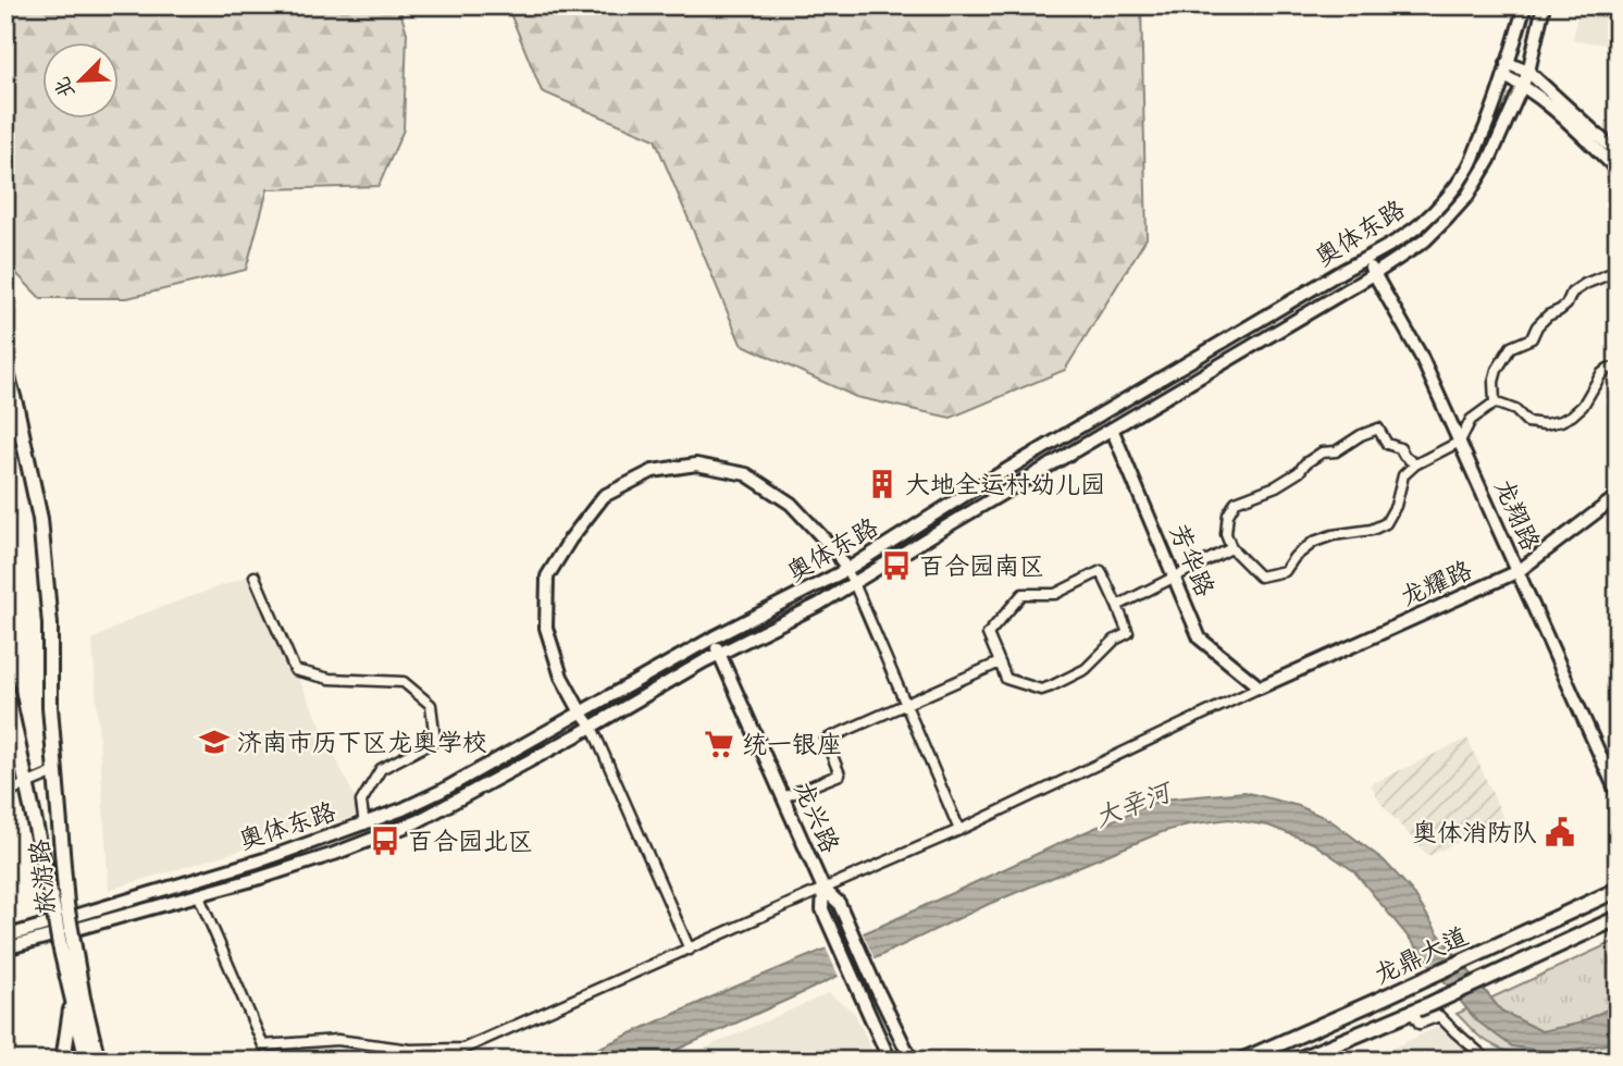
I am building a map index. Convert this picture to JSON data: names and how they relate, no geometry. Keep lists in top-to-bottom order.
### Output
{
  "streets": {
    "main road": [
      "奥体东路",
      "龙翔路",
      "芳华路",
      "龙耀路",
      "龙兴路",
      "旅游路",
      "龙鼎大道"
    ]
  },
  "crossings": [
    ["奥体东路", "龙翔路"],
    ["奥体东路", "龙兴路"],
    ["龙翔路", "龙耀路"],
    ["芳华路", "龙耀路"]
  ],
  "water": ["大辛河"],
  "places": {
    "building": ["大地全运村幼儿园"],
    "bus stop": ["百合园南区", "百合园北区"],
    "school or university": ["济南市历下区龙奥学校"],
    "supermarket": ["统一银座"],
    "public building": ["奥体消防队"]
  },
  "north": "bottom left"
}
